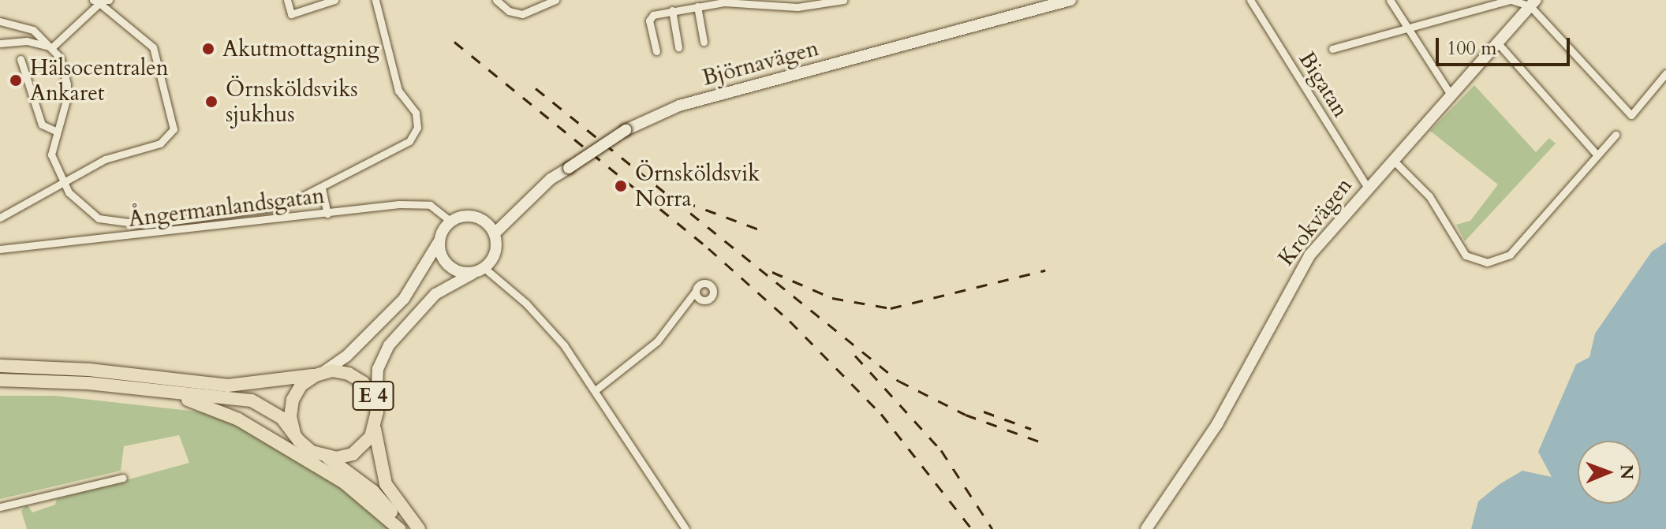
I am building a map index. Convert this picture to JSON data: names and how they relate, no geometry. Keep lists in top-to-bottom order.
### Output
{
  "streets": {
    "highway": ["E 4"],
    "main road": ["Björnavägen", "Krokvägen"],
    "street": ["Bigatan", "Ångermanlandsgatan"]
  },
  "crossings": [
    ["Björnavägen", "Ångermanlandsgatan"],
    ["Bigatan", "Krokvägen"]
  ],
  "places": [
    "Akutmottagning",
    "Hälsocentralen Ankaret",
    "Örnsköldsviks sjukhus",
    "Örnsköldsvik Norra"
  ],
  "scale_bar": "100 m",
  "north": "right"
}
